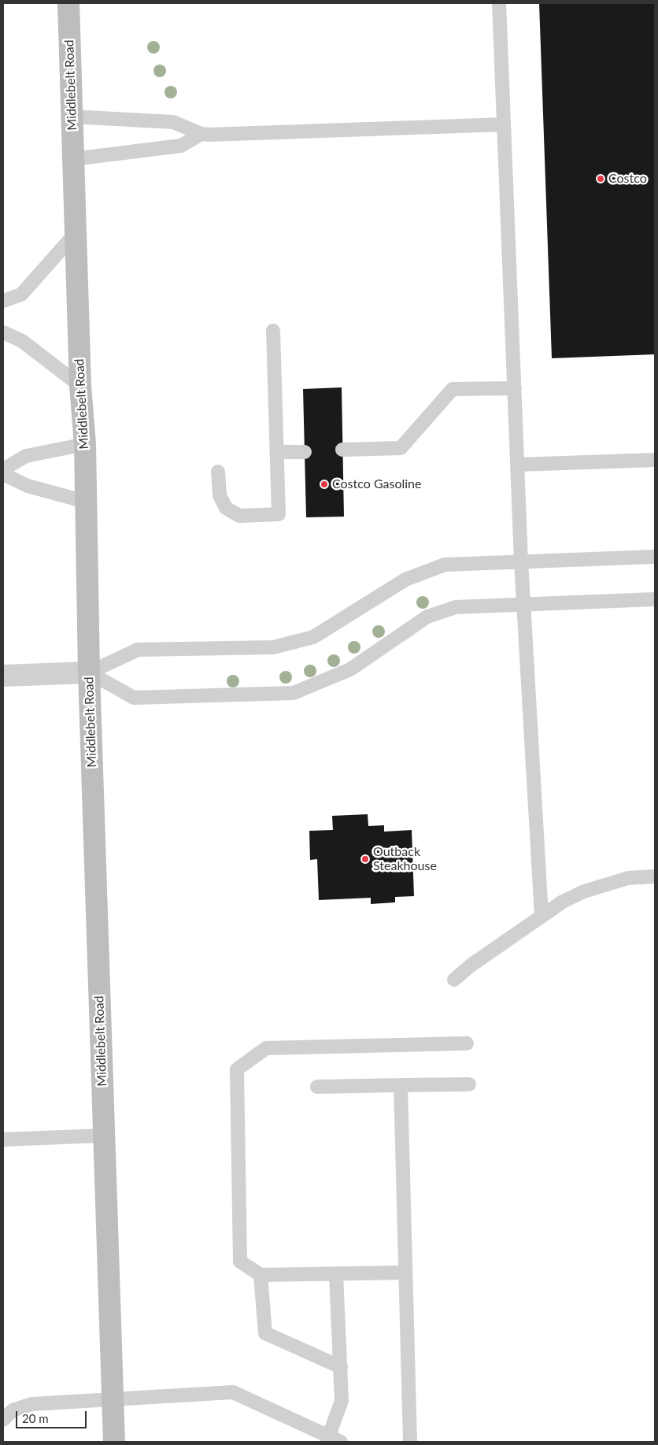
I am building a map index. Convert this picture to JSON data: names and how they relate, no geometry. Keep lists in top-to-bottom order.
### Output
{
  "streets": {
    "main road": ["Middlebelt Road"]
  },
  "places": ["Costco", "Costco Gasoline", "Outback Steakhouse"],
  "scale_bar": "20 m"
}
